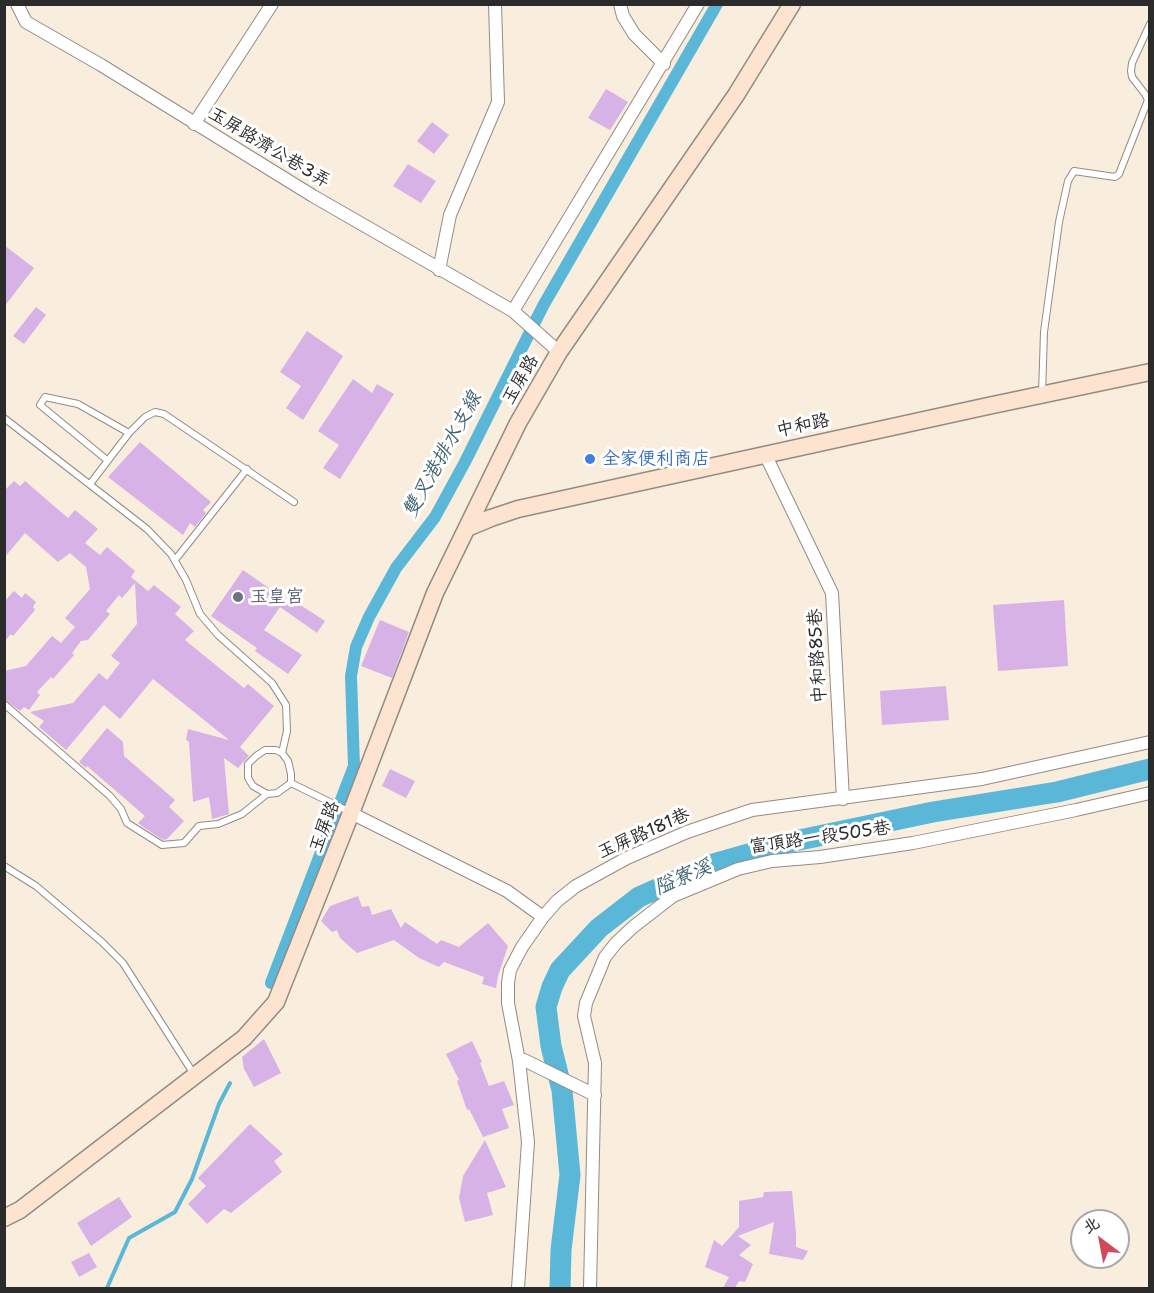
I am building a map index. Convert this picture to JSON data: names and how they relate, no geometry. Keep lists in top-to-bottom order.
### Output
{
  "streets": {
    "street": [
      "玉屏路濟公巷3弄",
      "玉屏路",
      "中和路",
      "中和路85巷",
      "玉屏路181巷",
      "富頂路一段505巷"
    ]
  },
  "crossings": [
    ["玉屏路濟公巷3弄", "玉屏路"],
    ["玉屏路", "中和路"],
    ["中和路", "中和路85巷"],
    ["中和路85巷", "玉屏路181巷"]
  ],
  "water": ["雙叉港排水支線", "隘寮溪"],
  "places": ["全家便利商店", "玉皇宮"],
  "north": "top left"
}
